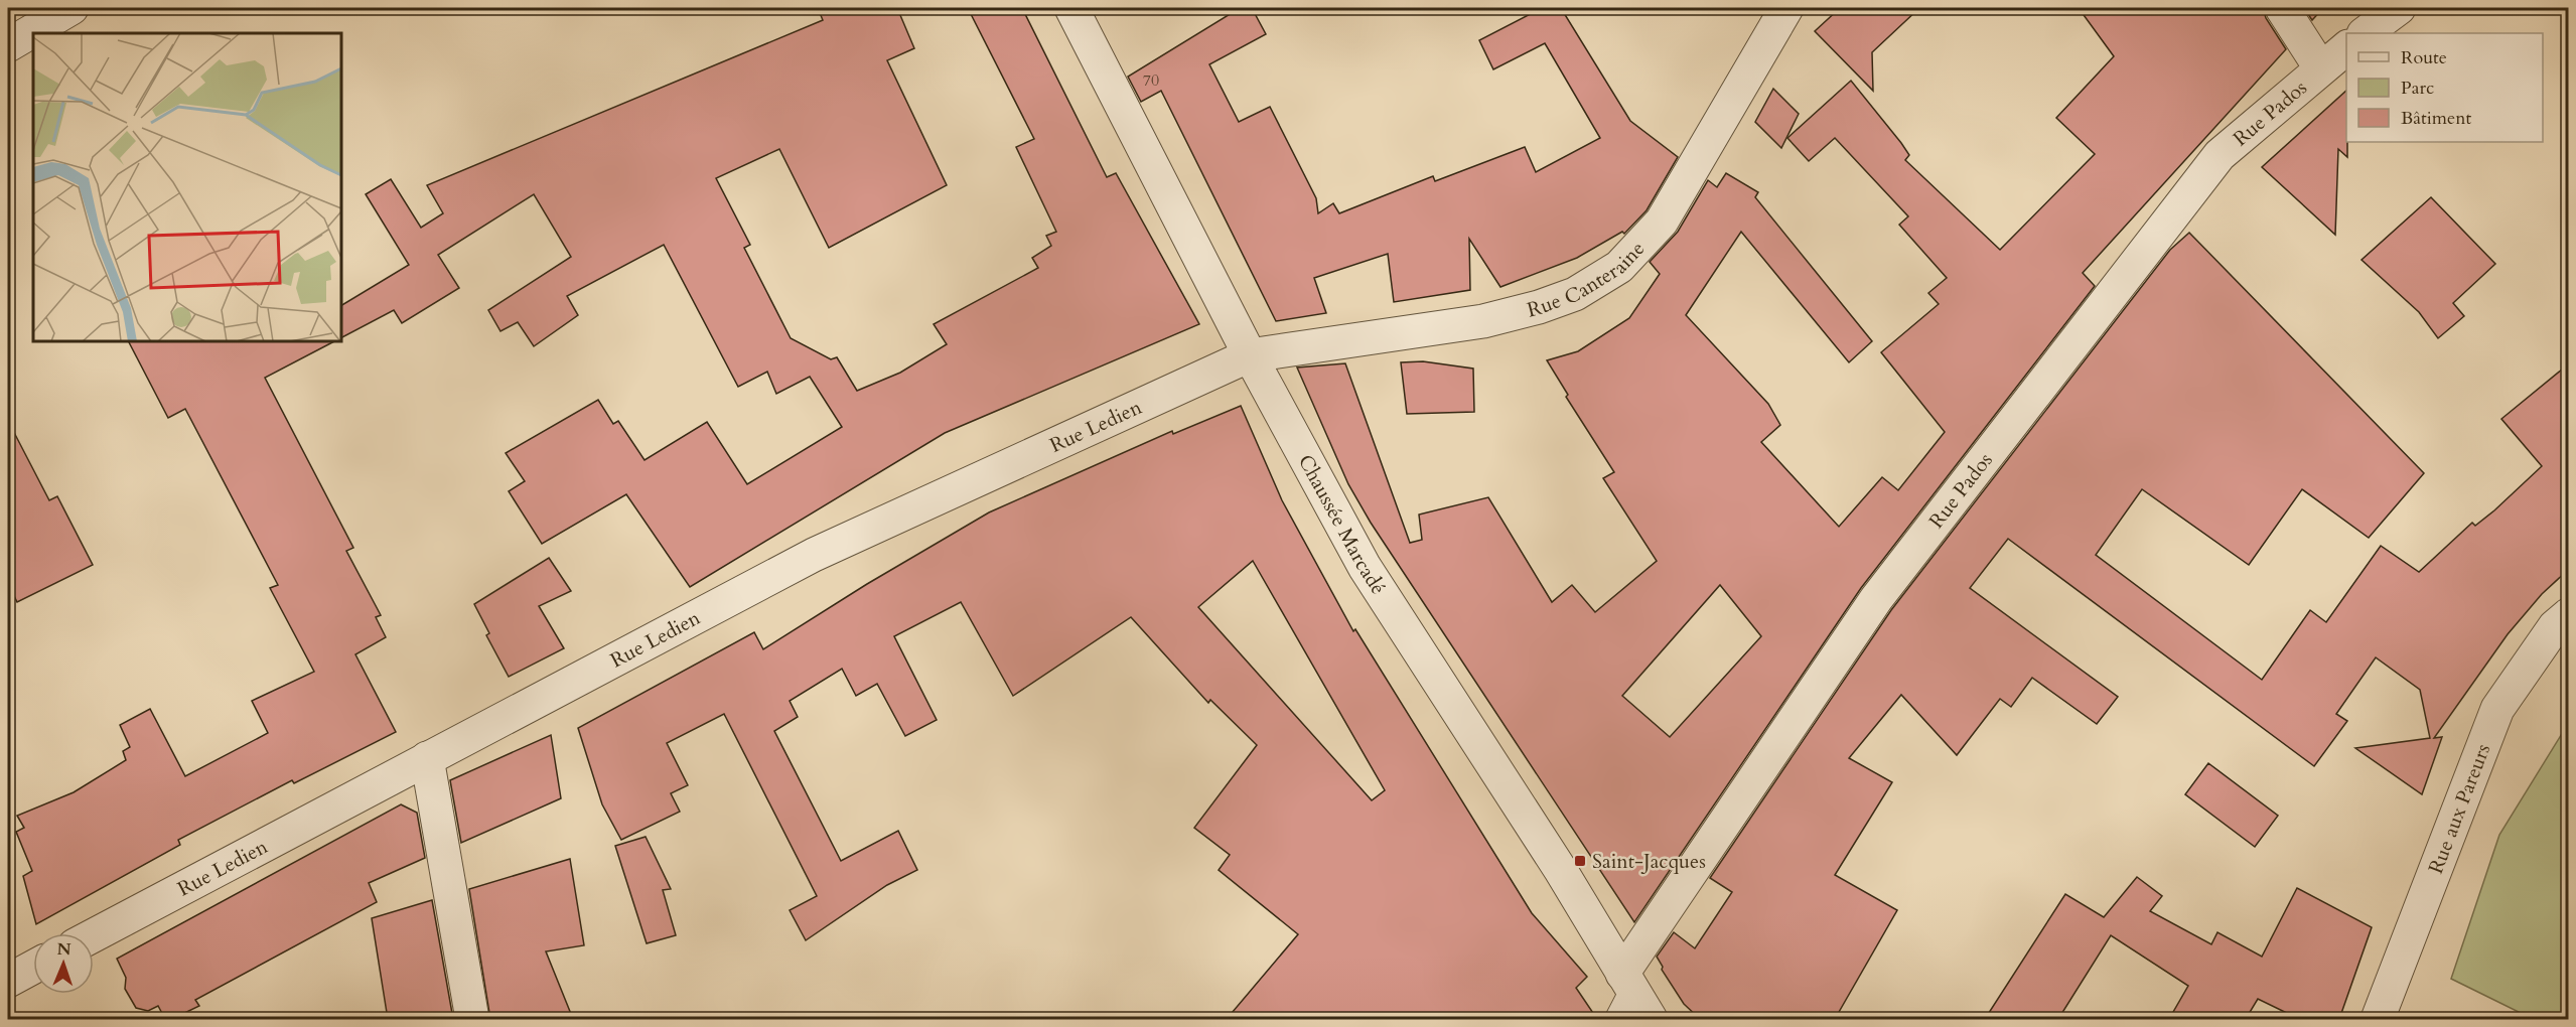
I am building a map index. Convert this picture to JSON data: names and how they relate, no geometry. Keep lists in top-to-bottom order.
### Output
{
  "streets": {
    "street": [
      "Rue Pados",
      "Rue Canteraine",
      "Rue Ledien",
      "Chaussée Marcadé",
      "Rue aux Pareurs"
    ]
  },
  "crossings": [
    ["Rue Pados", "Chaussée Marcadé"],
    ["Rue Canteraine", "Rue Ledien"],
    ["Rue Canteraine", "Chaussée Marcadé"],
    ["Rue Ledien", "Chaussée Marcadé"]
  ],
  "places": {
    "transit": ["Saint-Jacques"]
  },
  "house_numbers": ["70"],
  "legend": ["Route", "Parc", "Bâtiment"],
  "north": "top"
}
